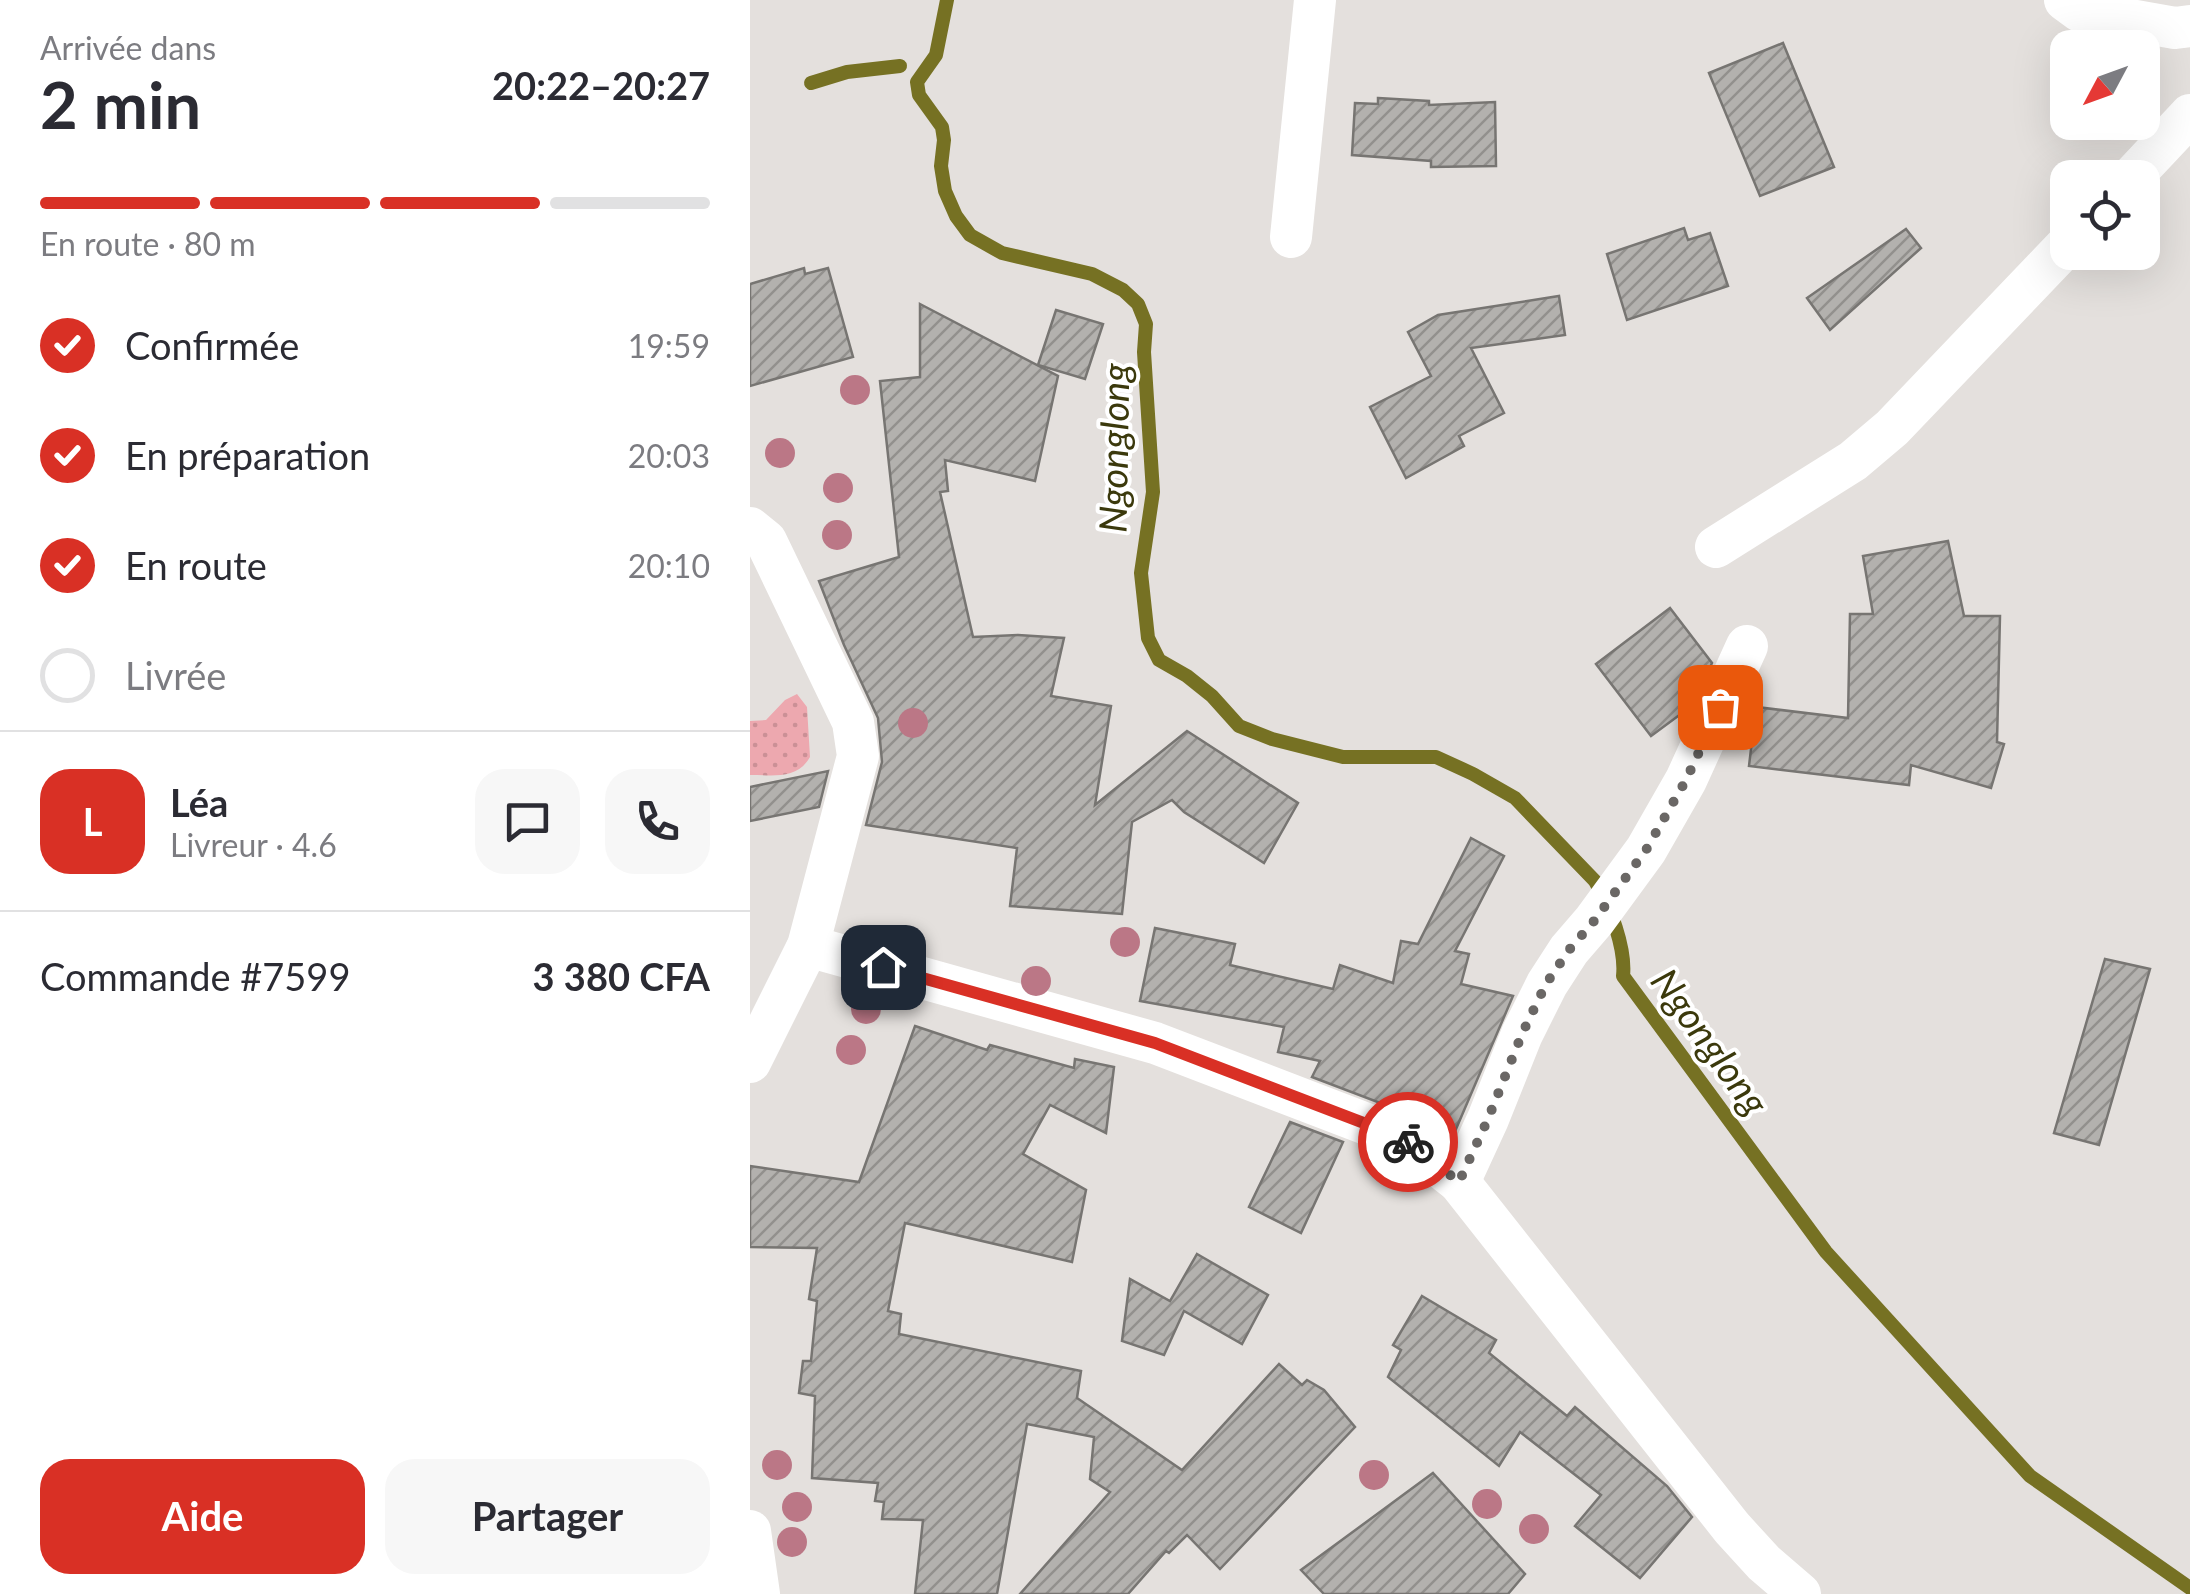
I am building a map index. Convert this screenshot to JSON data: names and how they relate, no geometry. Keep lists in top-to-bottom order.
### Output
{
  "water": ["Ngonglong"],
  "north": "bottom left",
  "page": {
    "heading": ["2 min", "Arrivée dans", "20:22–20:27"],
    "panel": [
      "Léa",
      "Livreur · 4.6",
      "Commande #7599",
      "3 380 CFA"
    ],
    "bar": "En route · 80 m",
    "list": [
      ["Confirmée", "19:59"],
      ["En préparation", "20:03"],
      ["En route", "20:10"],
      "Livrée"
    ],
    "round": "L",
    "buttons": ["Aide", "Partager"]
  }
}
